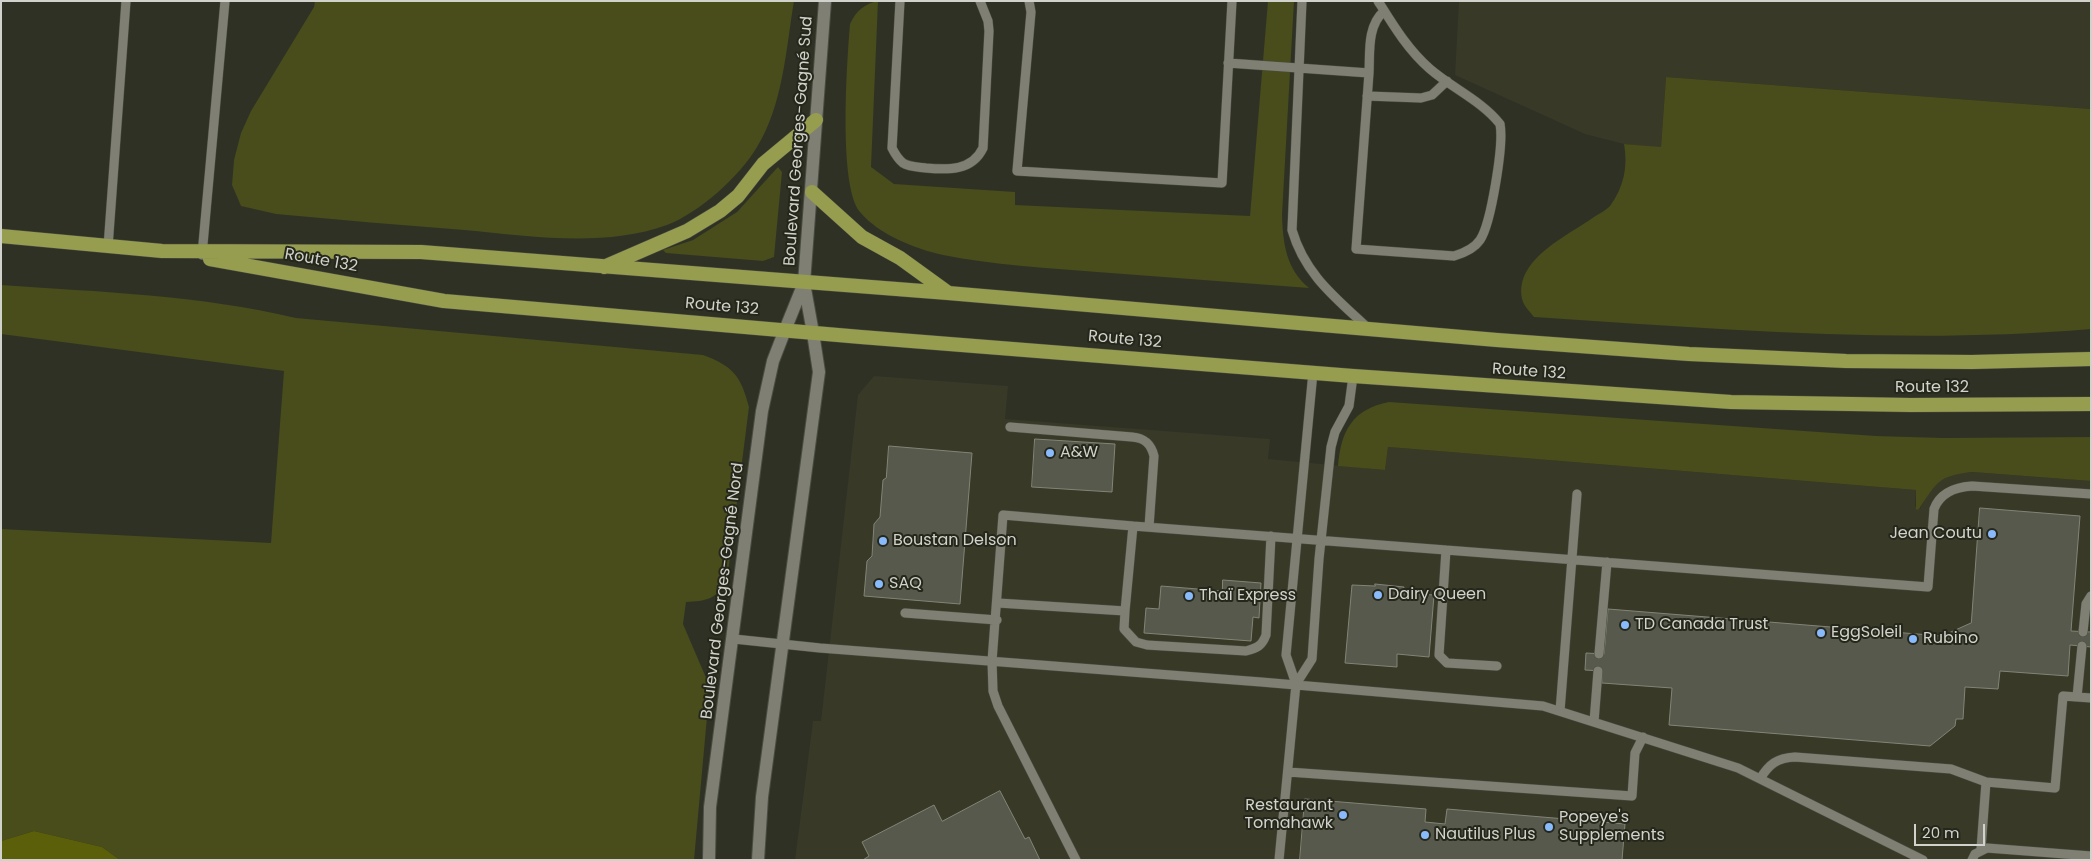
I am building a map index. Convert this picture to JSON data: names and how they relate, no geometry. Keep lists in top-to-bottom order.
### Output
{
  "streets": {
    "highway": ["Route 132"],
    "street": ["Boulevard Georges-Gagné Sud", "Boulevard Georges-Gagné Nord"]
  },
  "crossings": [
    ["Boulevard Georges-Gagné Sud", "Route 132"],
    ["Boulevard Georges-Gagné Sud", "Boulevard Georges-Gagné Nord"],
    ["Route 132", "Boulevard Georges-Gagné Nord"]
  ],
  "places": [
    "A&W",
    "Jean Coutu",
    "Boustan Delson",
    "SAQ",
    "Dairy Queen",
    "Thaï Express",
    "TD Canada Trust",
    "EggSoleil",
    "Rubino",
    "Restaurant Tomahawk",
    "Popeye's Supplements",
    "Nautilus Plus"
  ],
  "scale_bar": "20 m"
}
